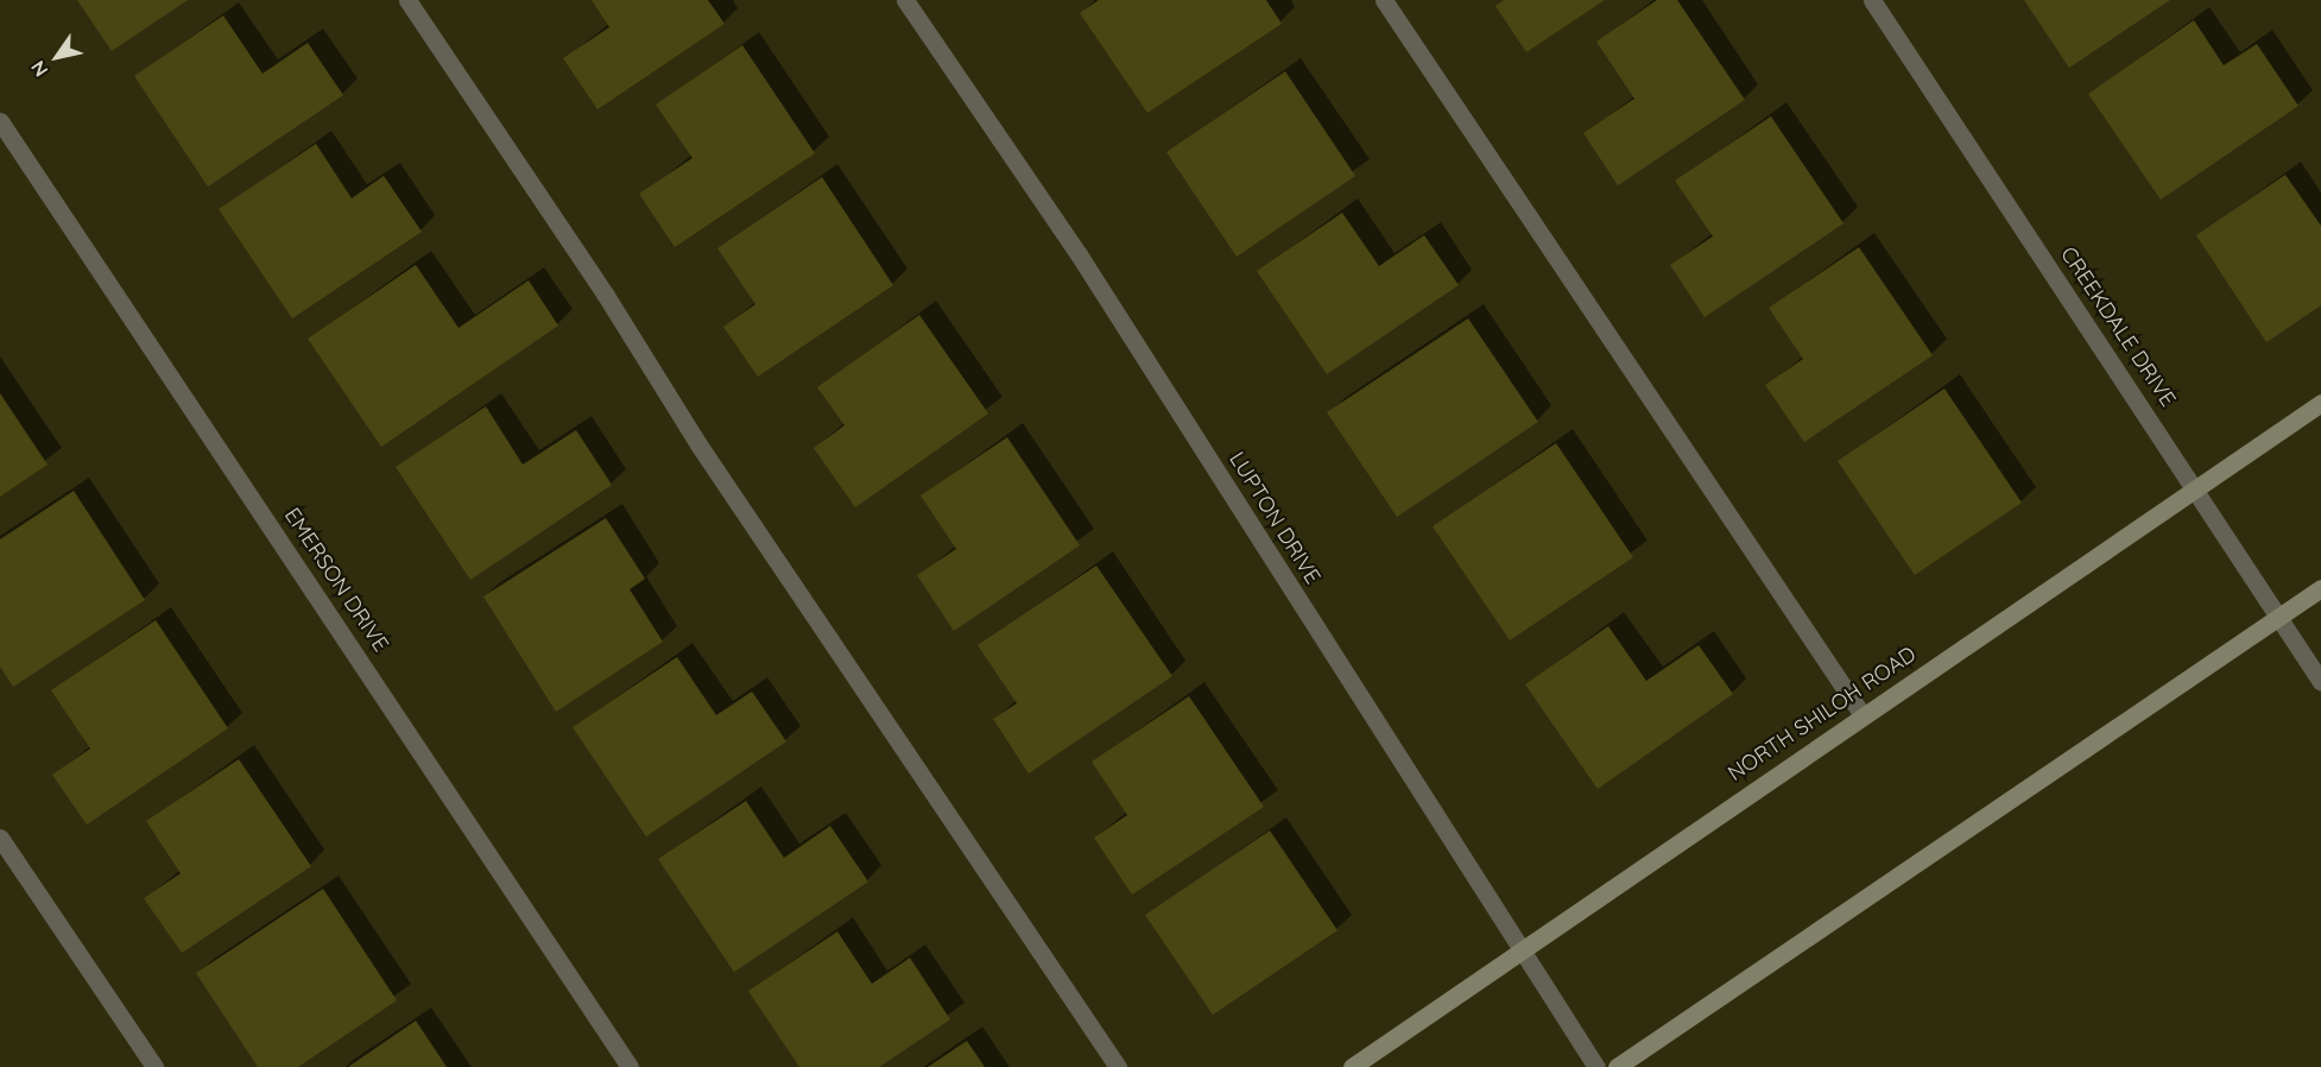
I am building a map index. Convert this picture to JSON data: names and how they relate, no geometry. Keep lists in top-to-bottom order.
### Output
{
  "streets": {
    "main road": ["NORTH SHILOH ROAD"],
    "street": ["CREEKDALE DRIVE", "LUPTON DRIVE", "EMERSON DRIVE"]
  },
  "crossings": [
    ["CREEKDALE DRIVE", "NORTH SHILOH ROAD"],
    ["LUPTON DRIVE", "NORTH SHILOH ROAD"]
  ],
  "north": "bottom left"
}
